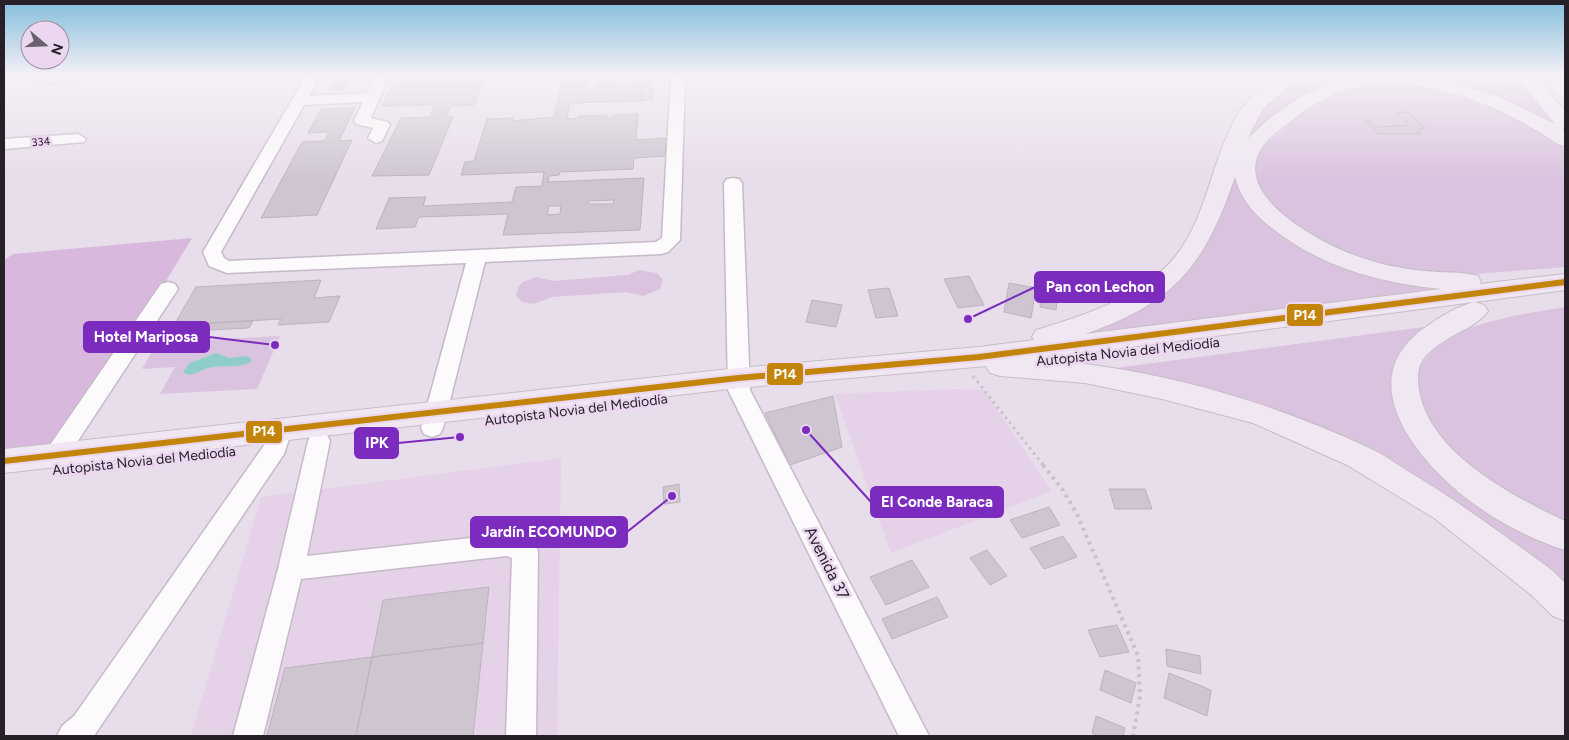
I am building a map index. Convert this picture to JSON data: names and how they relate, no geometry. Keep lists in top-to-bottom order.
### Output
{
  "streets": {
    "highway": ["Autopista Novia del Mediodía"],
    "street": ["334", "Avenida 37"]
  },
  "crossings": [
    ["Autopista Novia del Mediodía", "Avenida 37"]
  ],
  "places": [
    "Pan con Lechon",
    "Hotel Mariposa",
    "El Conde Baraca",
    "IPK",
    "Jardín ECOMUNDO"
  ],
  "lines": ["transit line P14"],
  "north": "right"
}
